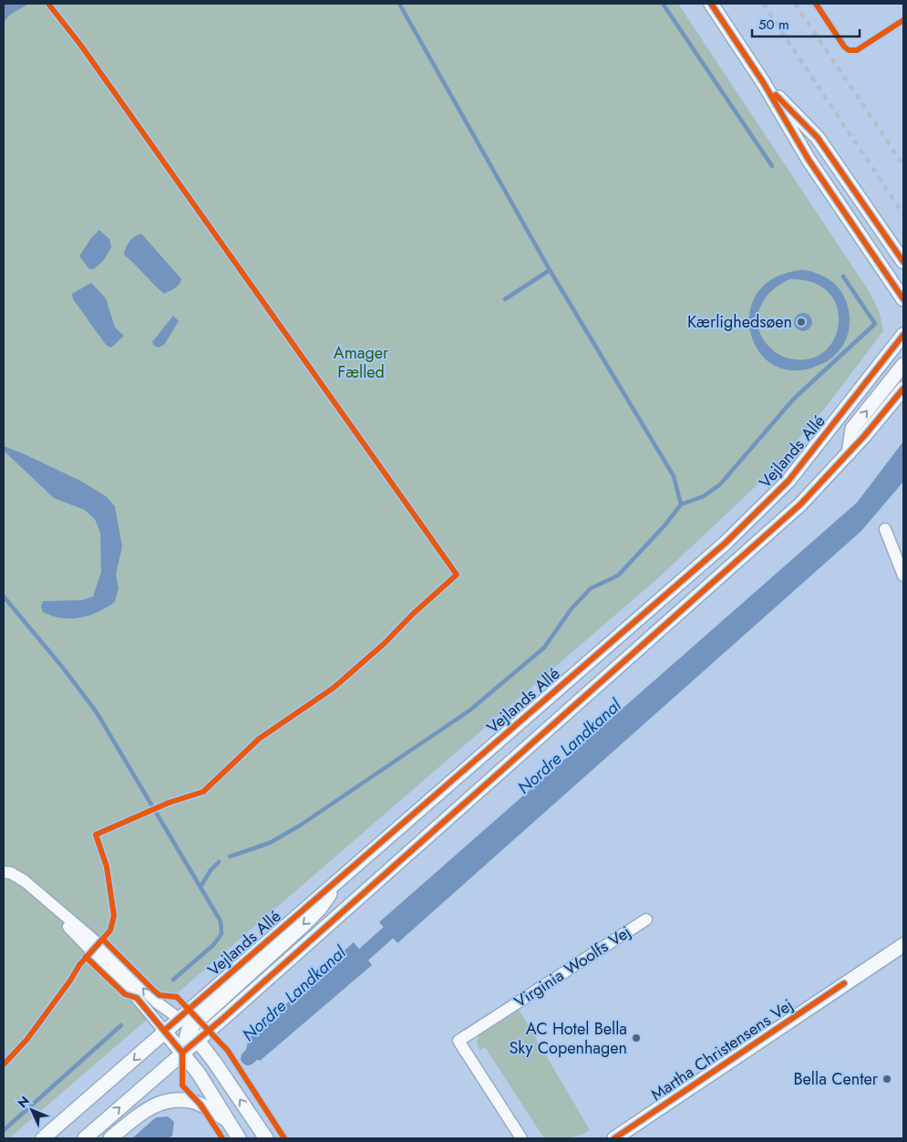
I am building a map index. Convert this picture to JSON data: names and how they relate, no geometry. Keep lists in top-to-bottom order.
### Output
{
  "streets": {
    "street": ["Vejlands Allé", "Virginia Woolfs Vej", "Martha Christensens Vej"]
  },
  "water": ["Nordre Landkanal"],
  "parks": ["Amager Fælled"],
  "places": ["Kærlighedsøen", "AC Hotel Bella Sky Copenhagen", "Bella Center"],
  "scale_bar": "50 m",
  "north": "top left"
}
